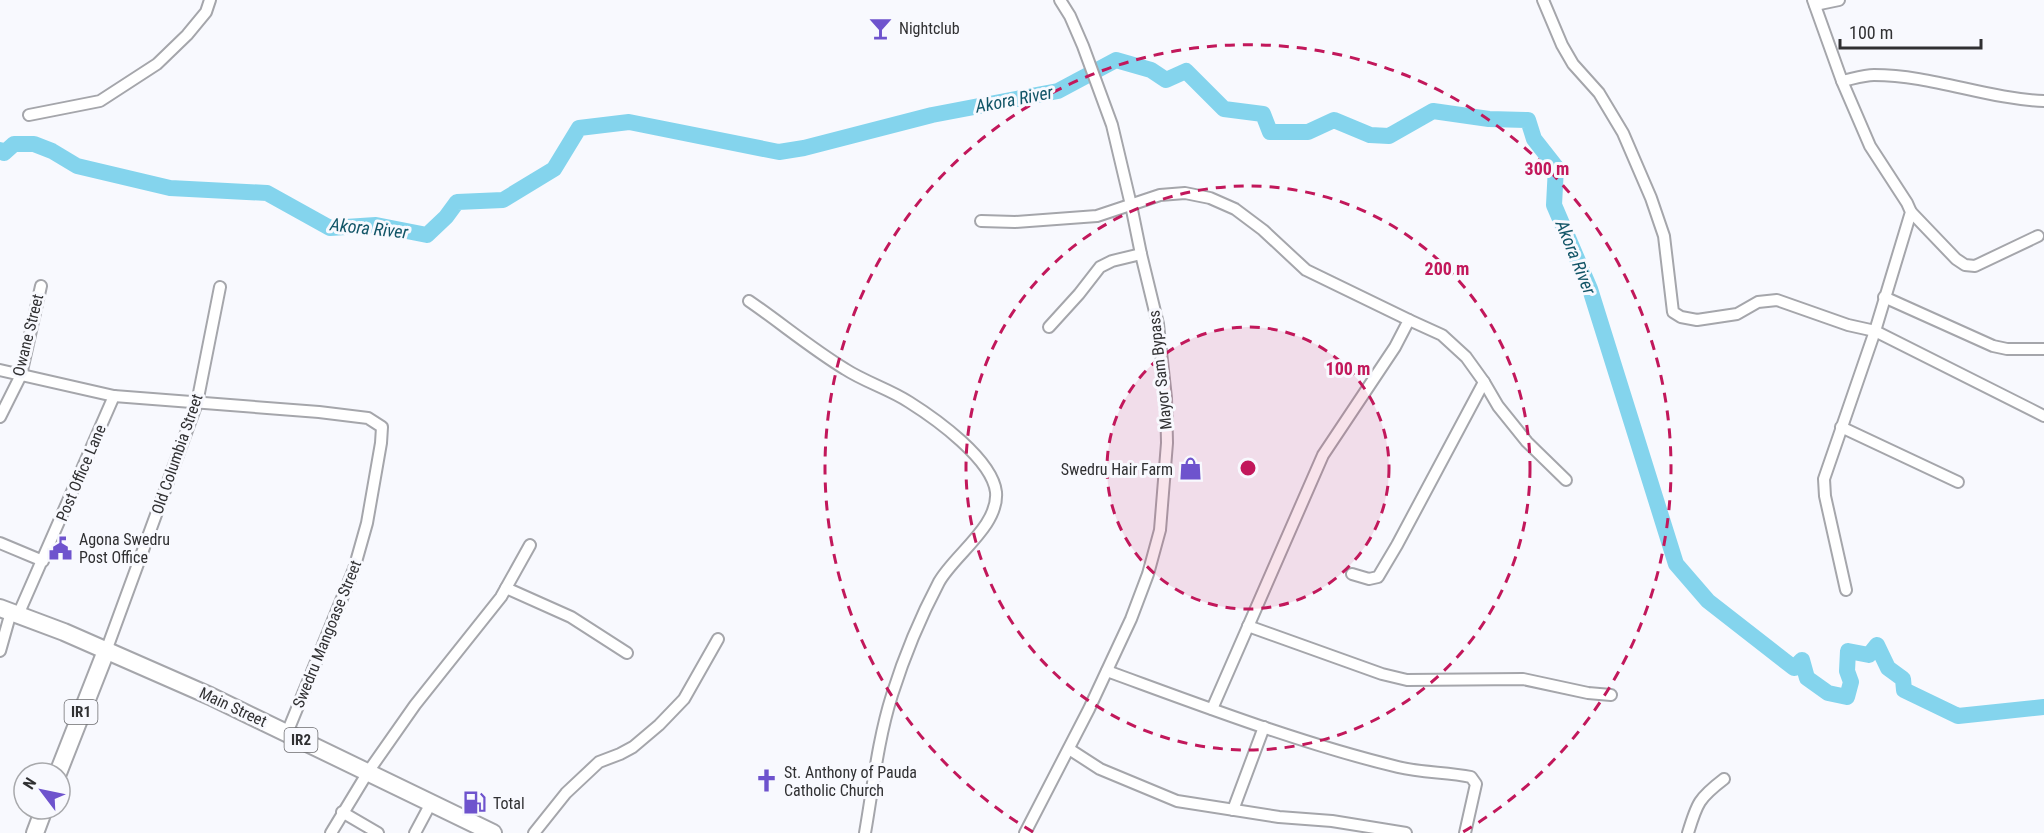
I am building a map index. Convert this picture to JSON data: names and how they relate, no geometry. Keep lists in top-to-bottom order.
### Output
{
  "streets": {
    "main road": ["Main Street", "IR1", "IR2"],
    "street": [
      "Owane Street",
      "Mayor Sam Bypass",
      "Old Columbia Street",
      "Post Office Lane",
      "Swedru Mangoase Street"
    ]
  },
  "crossings": [
    ["Old Columbia Street", "Swedru Mangoase Street"],
    ["Old Columbia Street", "Main Street"],
    ["Old Columbia Street", "IR1"],
    ["Post Office Lane", "Main Street"],
    ["Swedru Mangoase Street", "Main Street"],
    ["Main Street", "IR1"]
  ],
  "water": ["Akora River"],
  "places": {
    "bar": ["Nightclub"],
    "shop": ["Swedru Hair Farm"],
    "public building": ["Agona Swedru Post Office"],
    "church": ["St. Anthony of Pauda Catholic Church"],
    "fuel station": ["Total"]
  },
  "scale_bar": "100 m",
  "north": "top left",
  "rings": ["300 m", "200 m", "100 m"]
}
